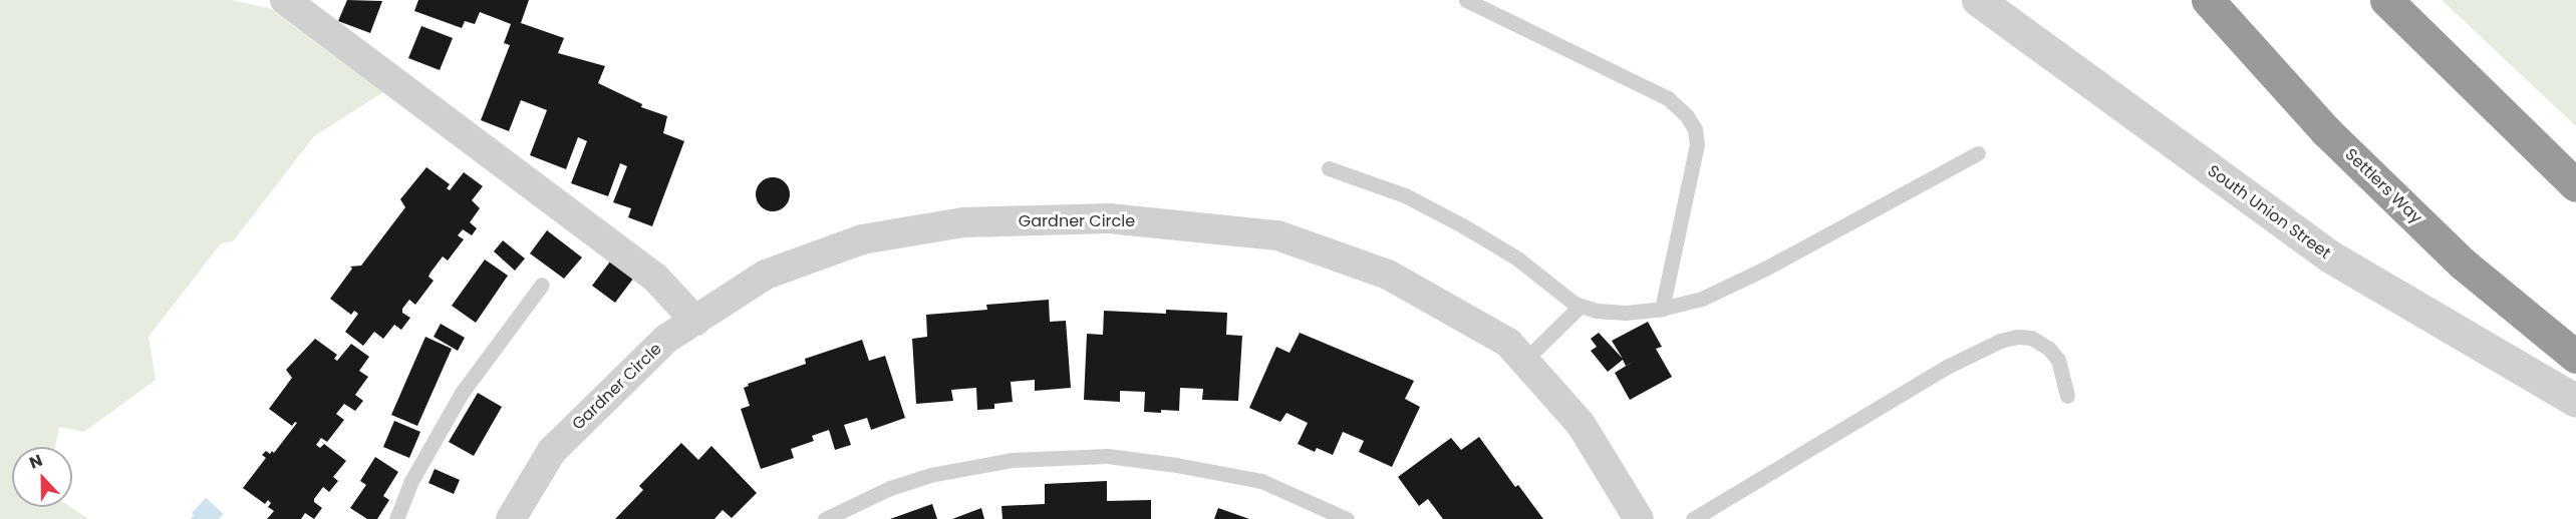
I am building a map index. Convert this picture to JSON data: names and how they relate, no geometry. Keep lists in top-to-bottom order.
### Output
{
  "streets": {
    "highway": ["Settlers Way"],
    "street": ["South Union Street", "Gardner Circle"]
  },
  "north": "top"
}
